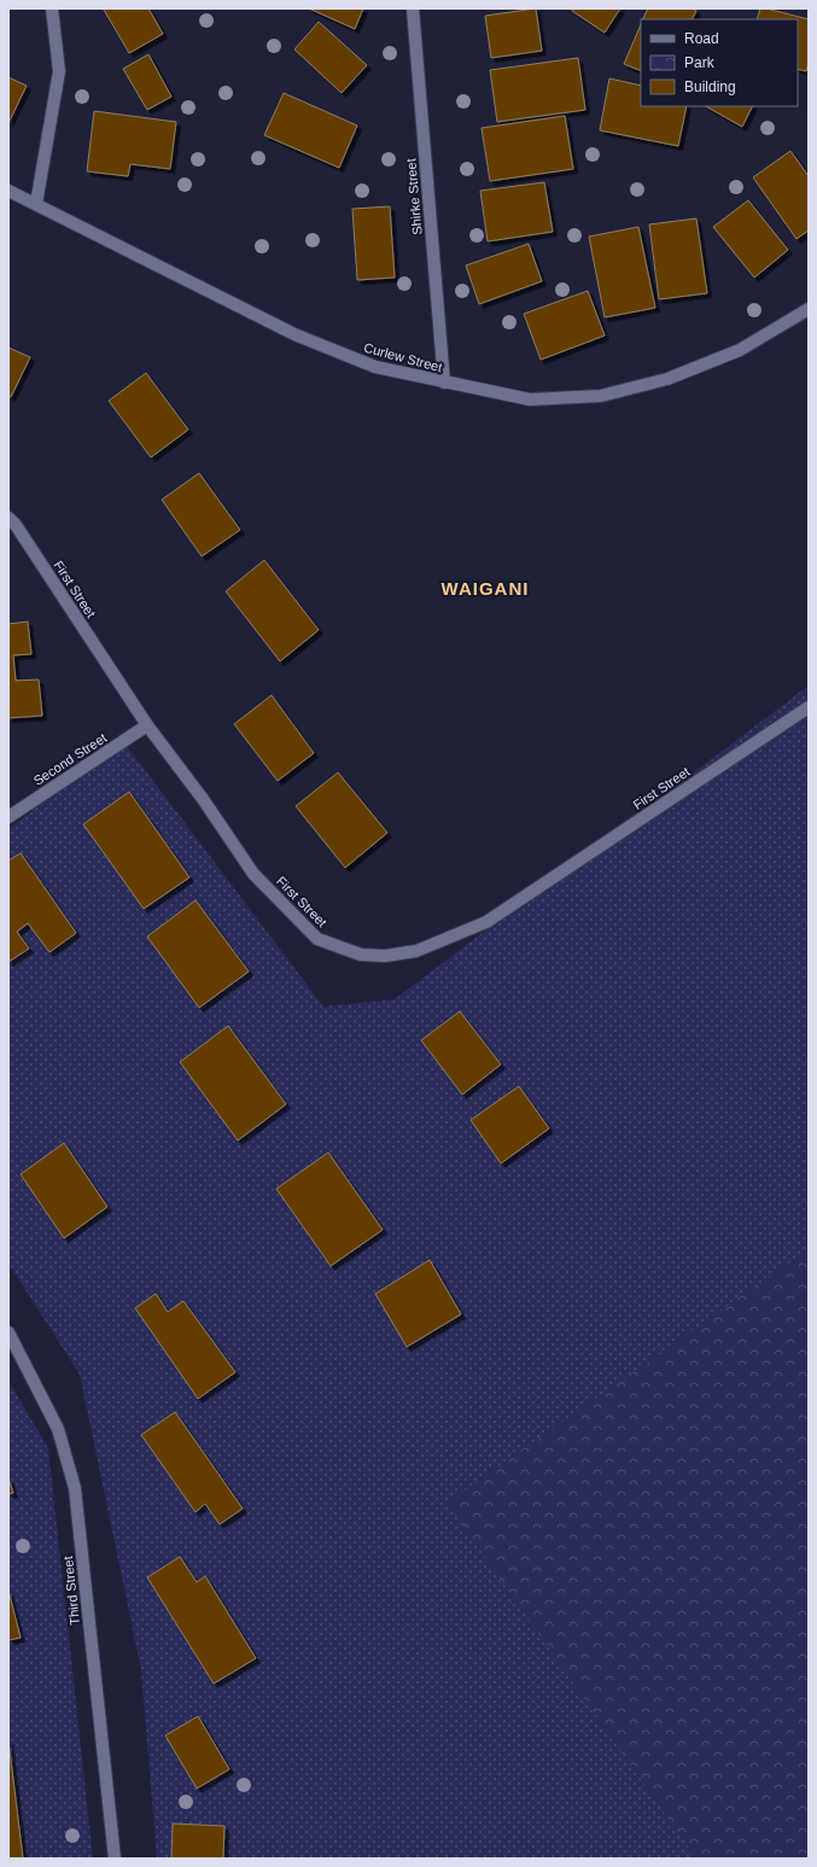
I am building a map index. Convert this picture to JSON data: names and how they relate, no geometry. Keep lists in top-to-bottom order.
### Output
{
  "streets": {
    "street": [
      "Shirke Street",
      "Curlew Street",
      "First Street",
      "Second Street",
      "Third Street"
    ]
  },
  "crossings": [
    ["Shirke Street", "Curlew Street"],
    ["First Street", "Second Street"]
  ],
  "districts": ["WAIGANI"],
  "legend": ["Road", "Park", "Building"]
}
